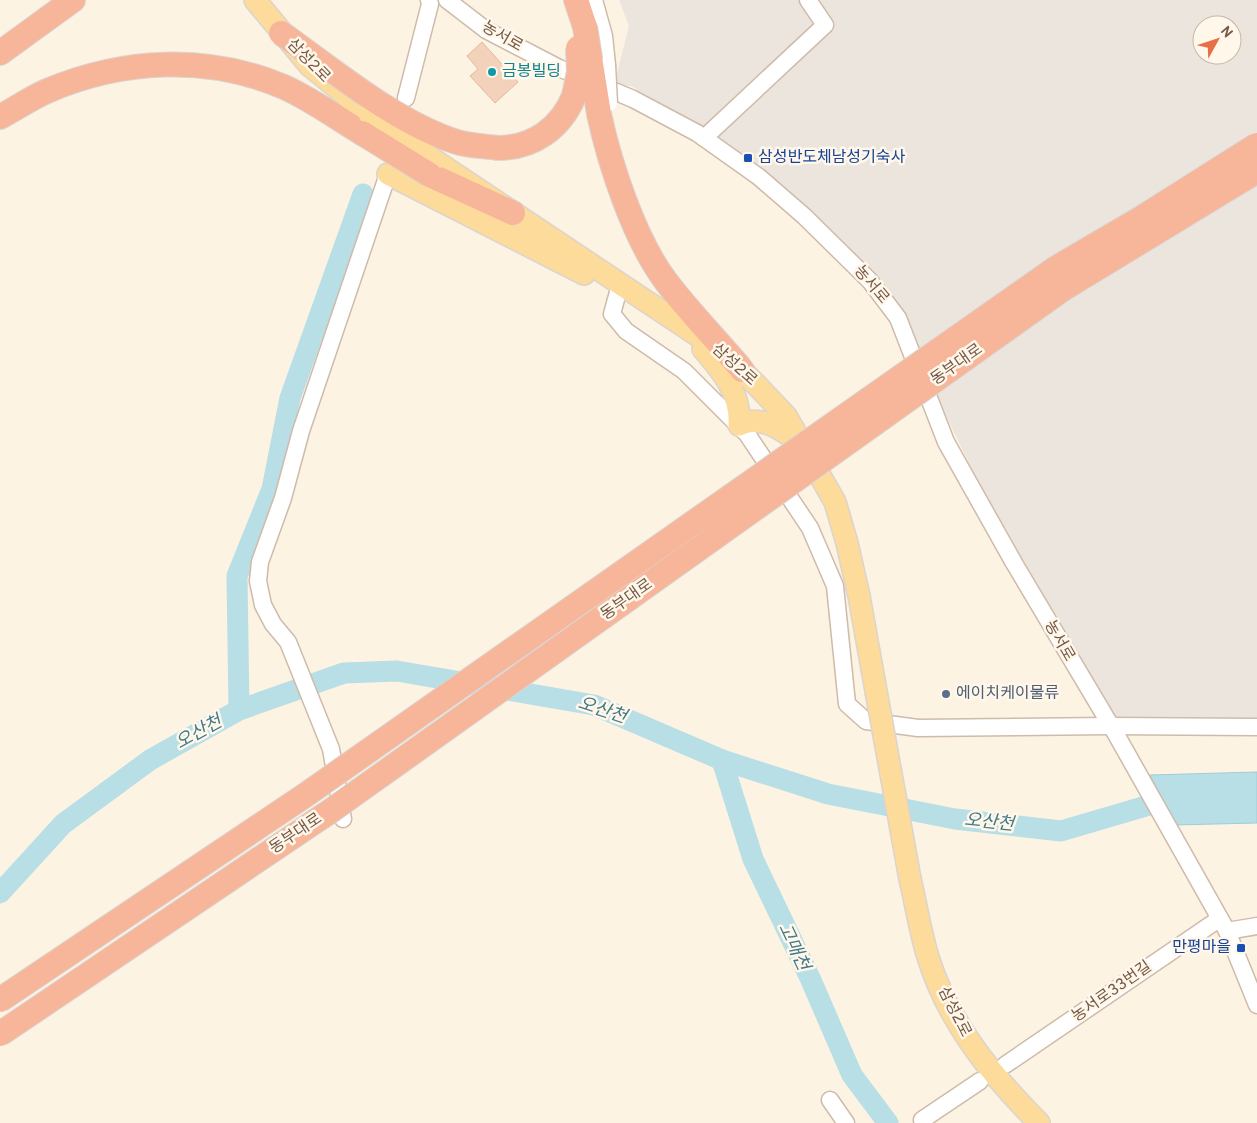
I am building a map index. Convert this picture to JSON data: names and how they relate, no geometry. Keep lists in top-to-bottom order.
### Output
{
  "streets": {
    "highway": ["동부대로"],
    "main road": ["삼성2로"],
    "street": ["농서로", "농서로33번길"]
  },
  "crossings": [
    ["농서로", "농서로33번길"]
  ],
  "water": ["오산천", "고매천"],
  "places": {
    "other": ["금봉빌딩", "에이치케이물류"],
    "transit": ["삼성반도체남성기숙사", "만평마을"]
  },
  "north": "top right"
}
